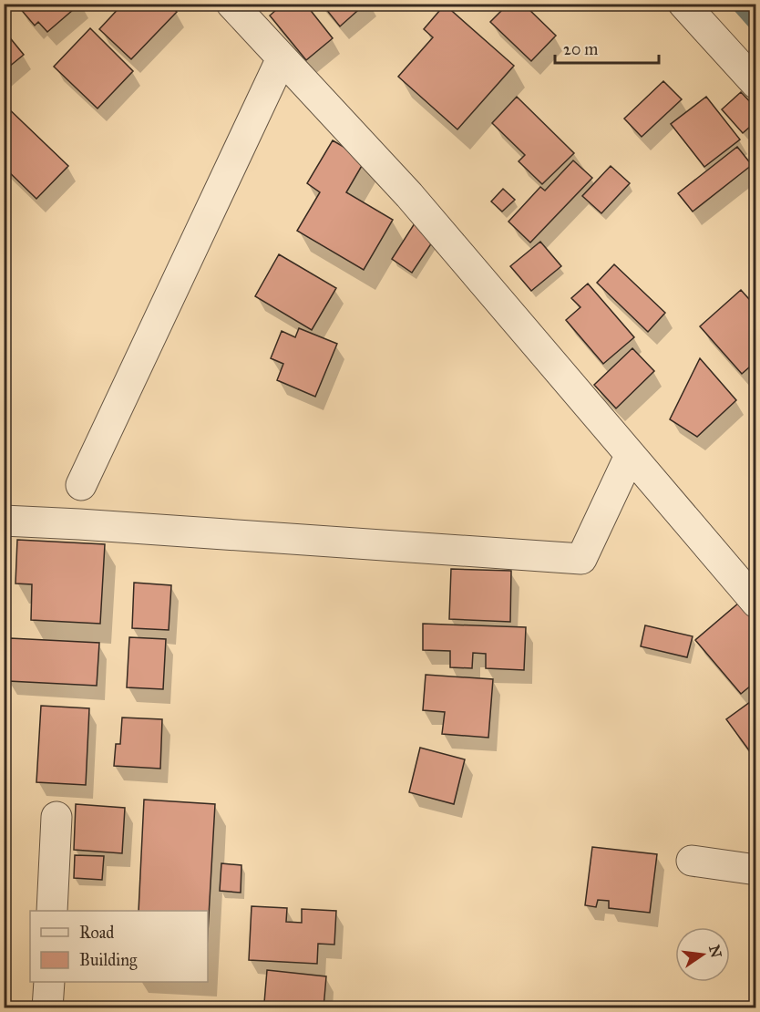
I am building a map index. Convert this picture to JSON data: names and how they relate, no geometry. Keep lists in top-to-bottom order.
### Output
{
  "legend": ["Road", "Building"],
  "scale_bar": "20 m",
  "north": "right"
}
